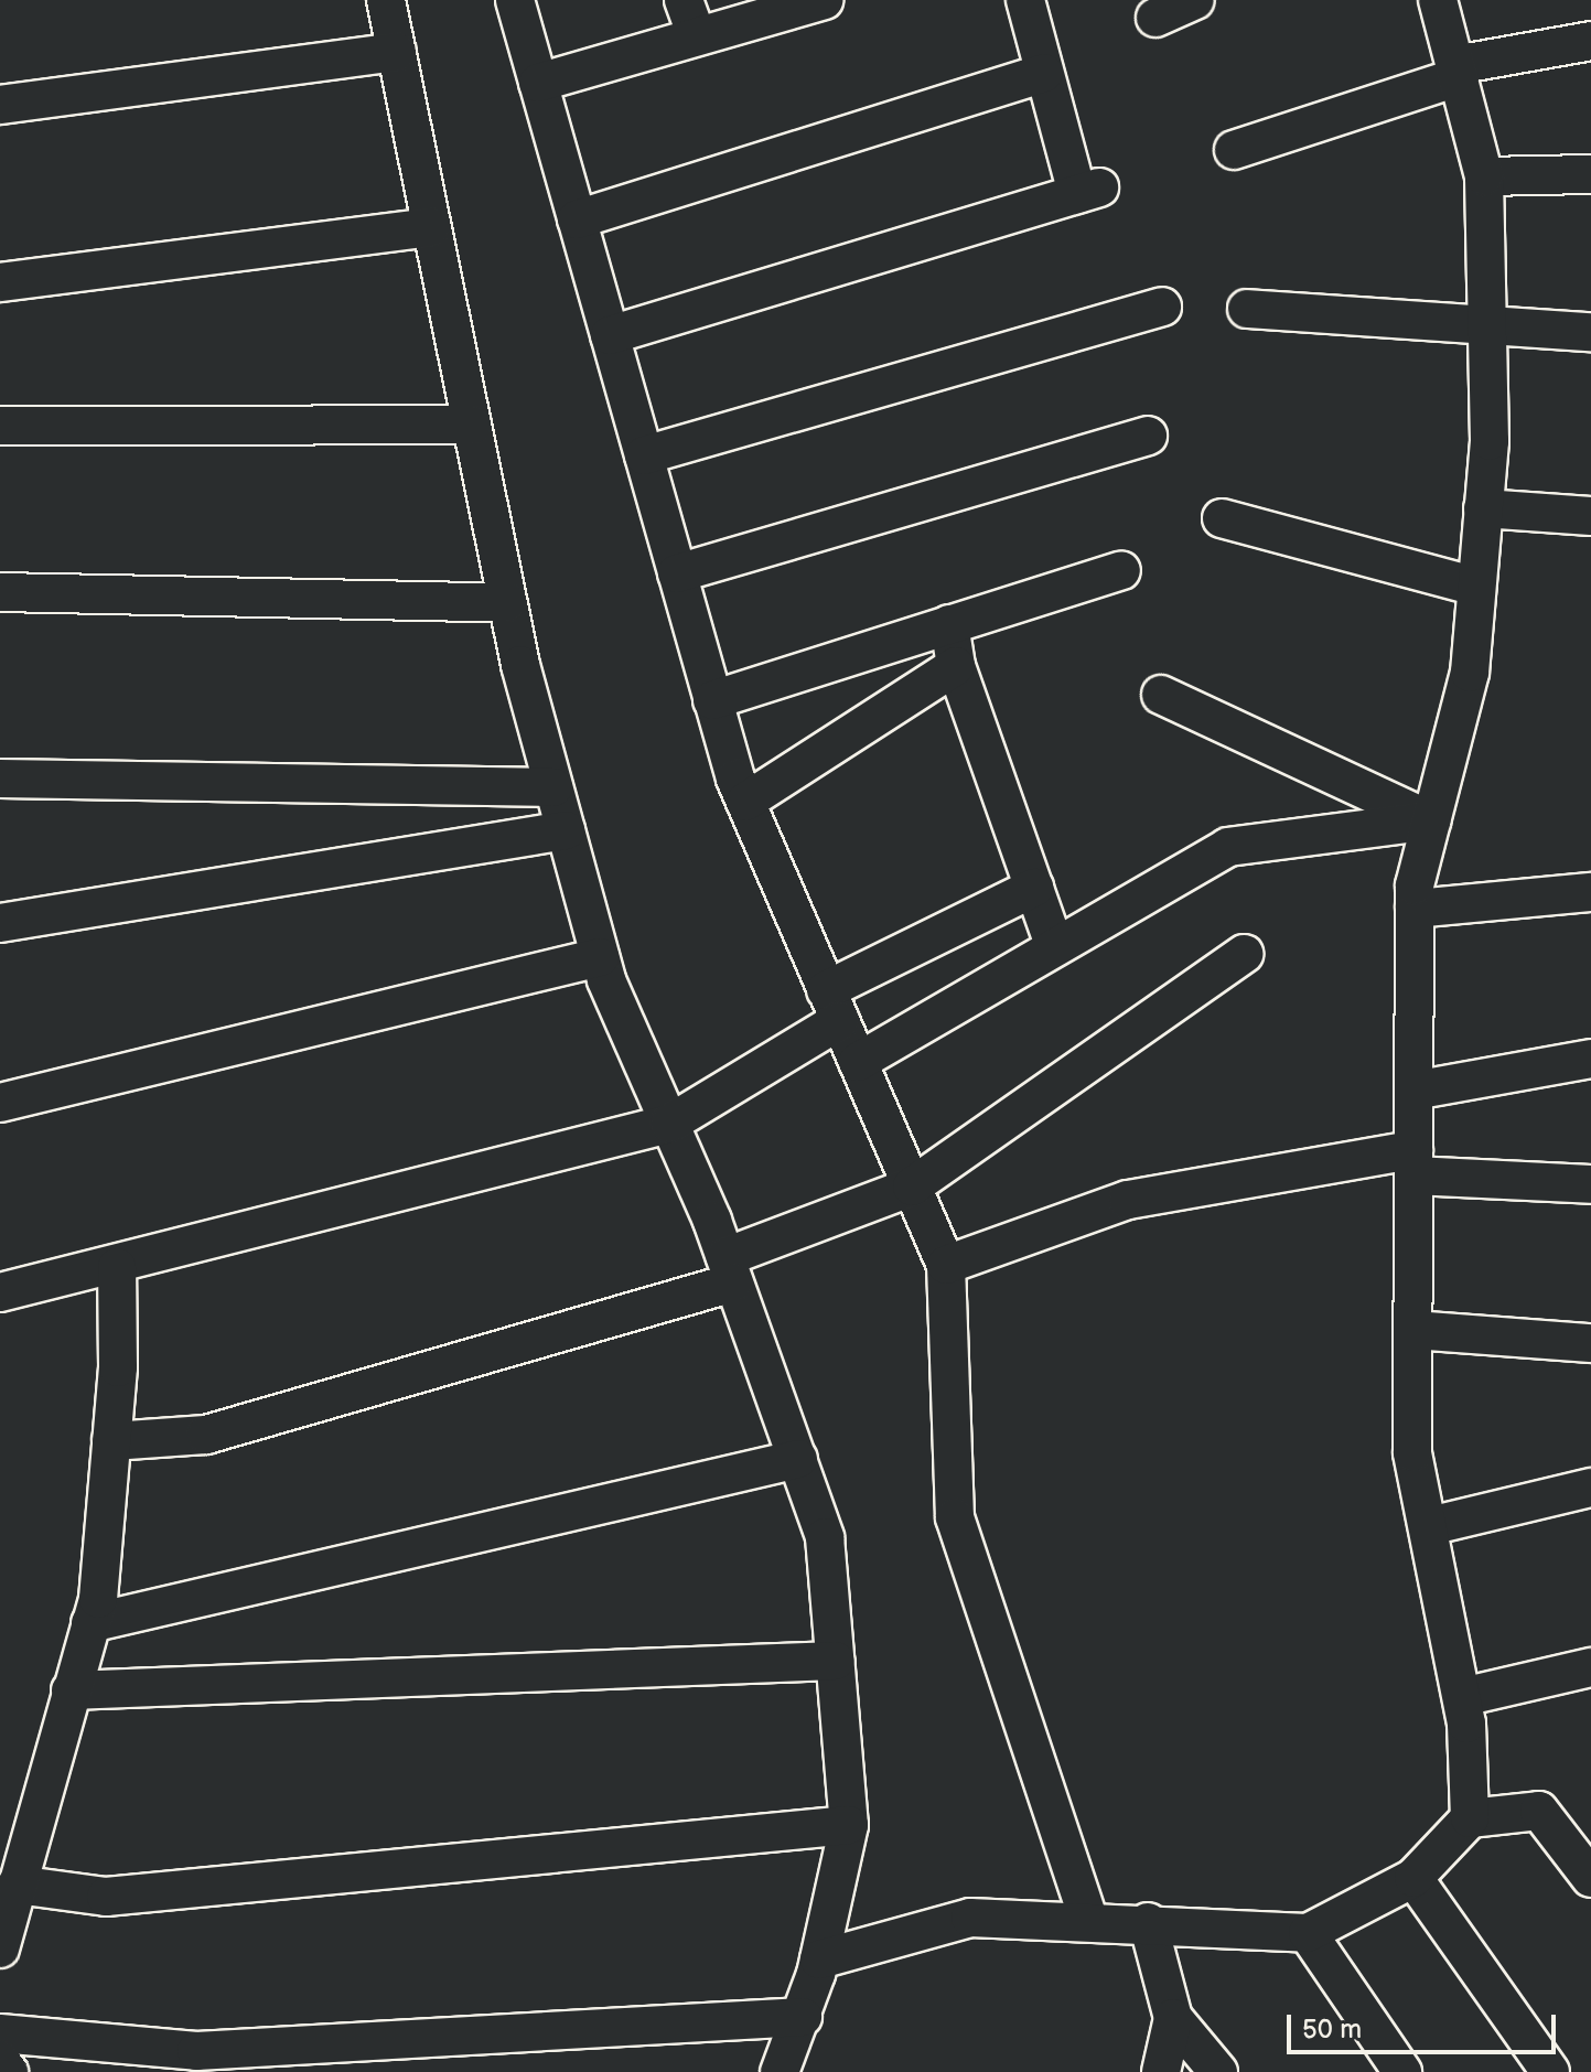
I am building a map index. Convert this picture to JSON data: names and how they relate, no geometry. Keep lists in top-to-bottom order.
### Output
{
  "scale_bar": "50 m"
}
